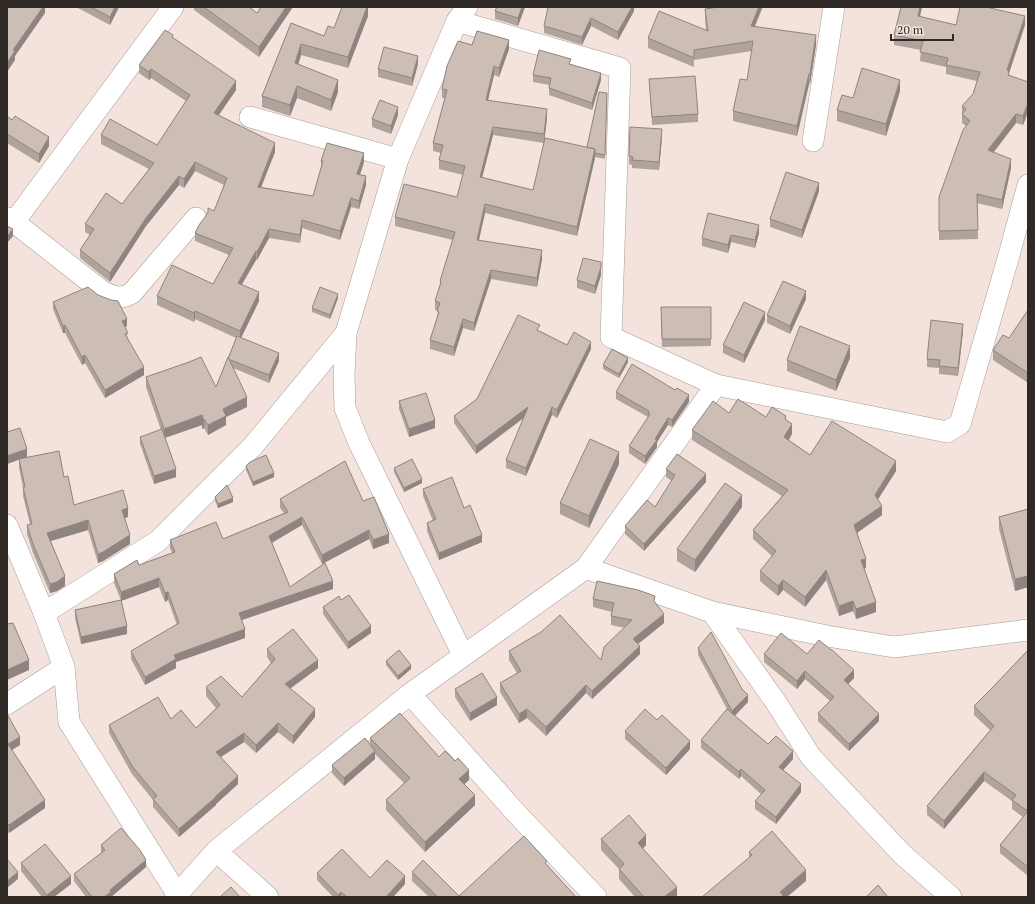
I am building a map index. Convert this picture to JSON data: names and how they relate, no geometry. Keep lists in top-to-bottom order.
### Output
{
  "scale_bar": "20 m"
}
